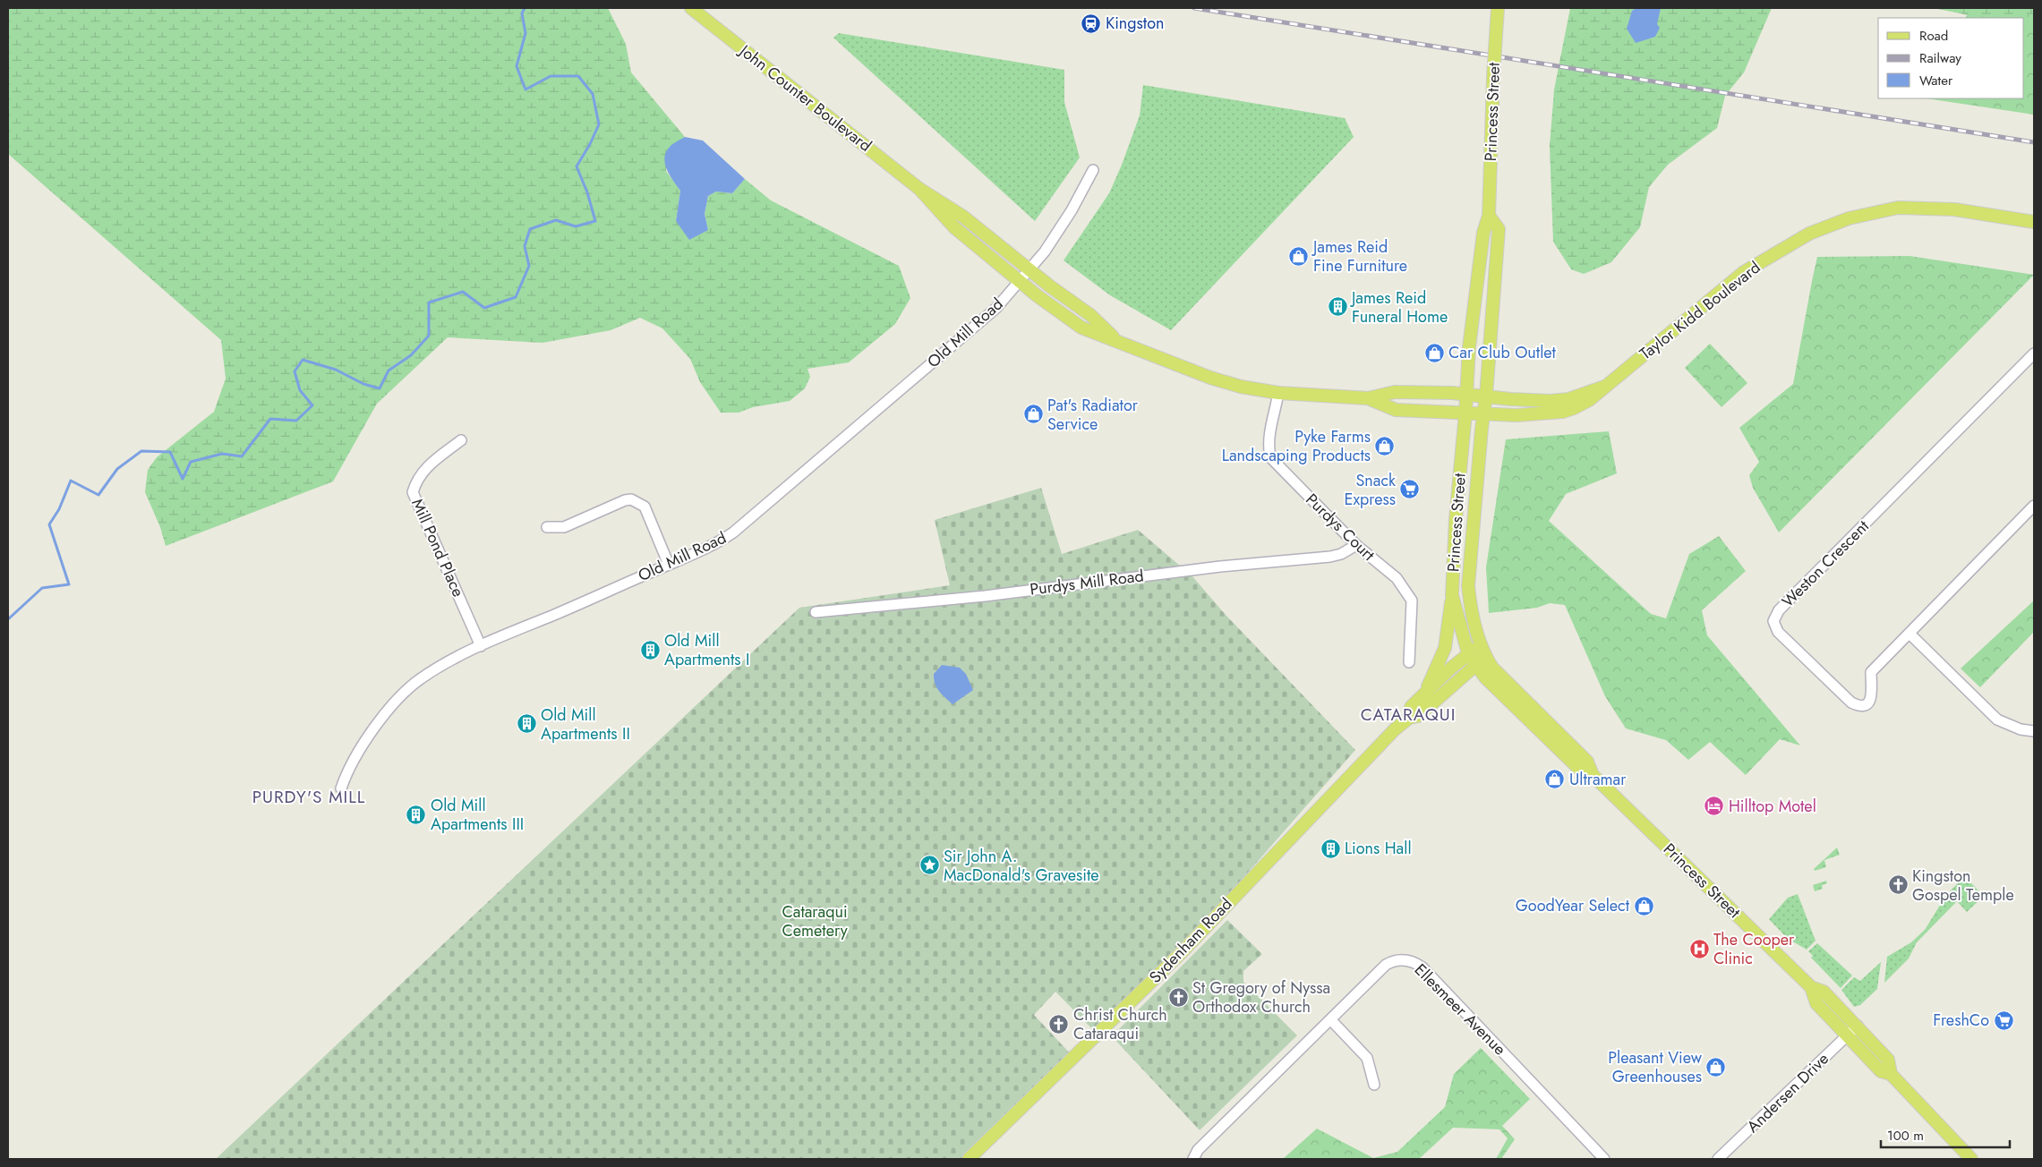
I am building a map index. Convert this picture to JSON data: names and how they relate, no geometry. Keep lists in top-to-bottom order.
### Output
{
  "streets": {
    "main road": [
      "John Counter Boulevard",
      "Princess Street",
      "Taylor Kidd Boulevard",
      "Sydenham Road"
    ],
    "street": [
      "Old Mill Road",
      "Purdys Court",
      "Mill Pond Place",
      "Weston Crescent",
      "Purdys Mill Road",
      "Ellesmeer Avenue",
      "Andersen Drive"
    ]
  },
  "crossings": [
    ["John Counter Boulevard", "Princess Street"],
    ["John Counter Boulevard", "Taylor Kidd Boulevard"],
    ["John Counter Boulevard", "Old Mill Road"],
    ["John Counter Boulevard", "Purdys Court"],
    ["Princess Street", "Taylor Kidd Boulevard"],
    ["Princess Street", "Sydenham Road"],
    ["Princess Street", "Andersen Drive"],
    ["Old Mill Road", "Mill Pond Place"],
    ["Purdys Court", "Purdys Mill Road"]
  ],
  "districts": ["CATARAQUI", "PURDY'S MILL"],
  "parks": ["Cataraqui Cemetery"],
  "places": {
    "station": ["Kingston"],
    "shop": [
      "James Reid Fine Furniture",
      "Car Club Outlet",
      "Pat's Radiator Service",
      "Pyke Farms Landscaping Products",
      "Ultramar",
      "GoodYear Select",
      "Pleasant View Greenhouses"
    ],
    "building": [
      "James Reid Funeral Home",
      "Old Mill Apartments I",
      "Old Mill Apartments II",
      "Old Mill Apartments III",
      "Lions Hall"
    ],
    "supermarket": ["Snack Express", "FreshCo"],
    "hotel": ["Hilltop Motel"],
    "place": ["Sir John A. MacDonald's Gravesite"],
    "church": ["Kingston Gospel Temple", "St Gregory of Nyssa Orthodox Church", "Christ Church Cataraqui"],
    "hospital": ["The Cooper Clinic"]
  },
  "legend": ["Road", "Railway", "Water"],
  "scale_bar": "100 m"
}
